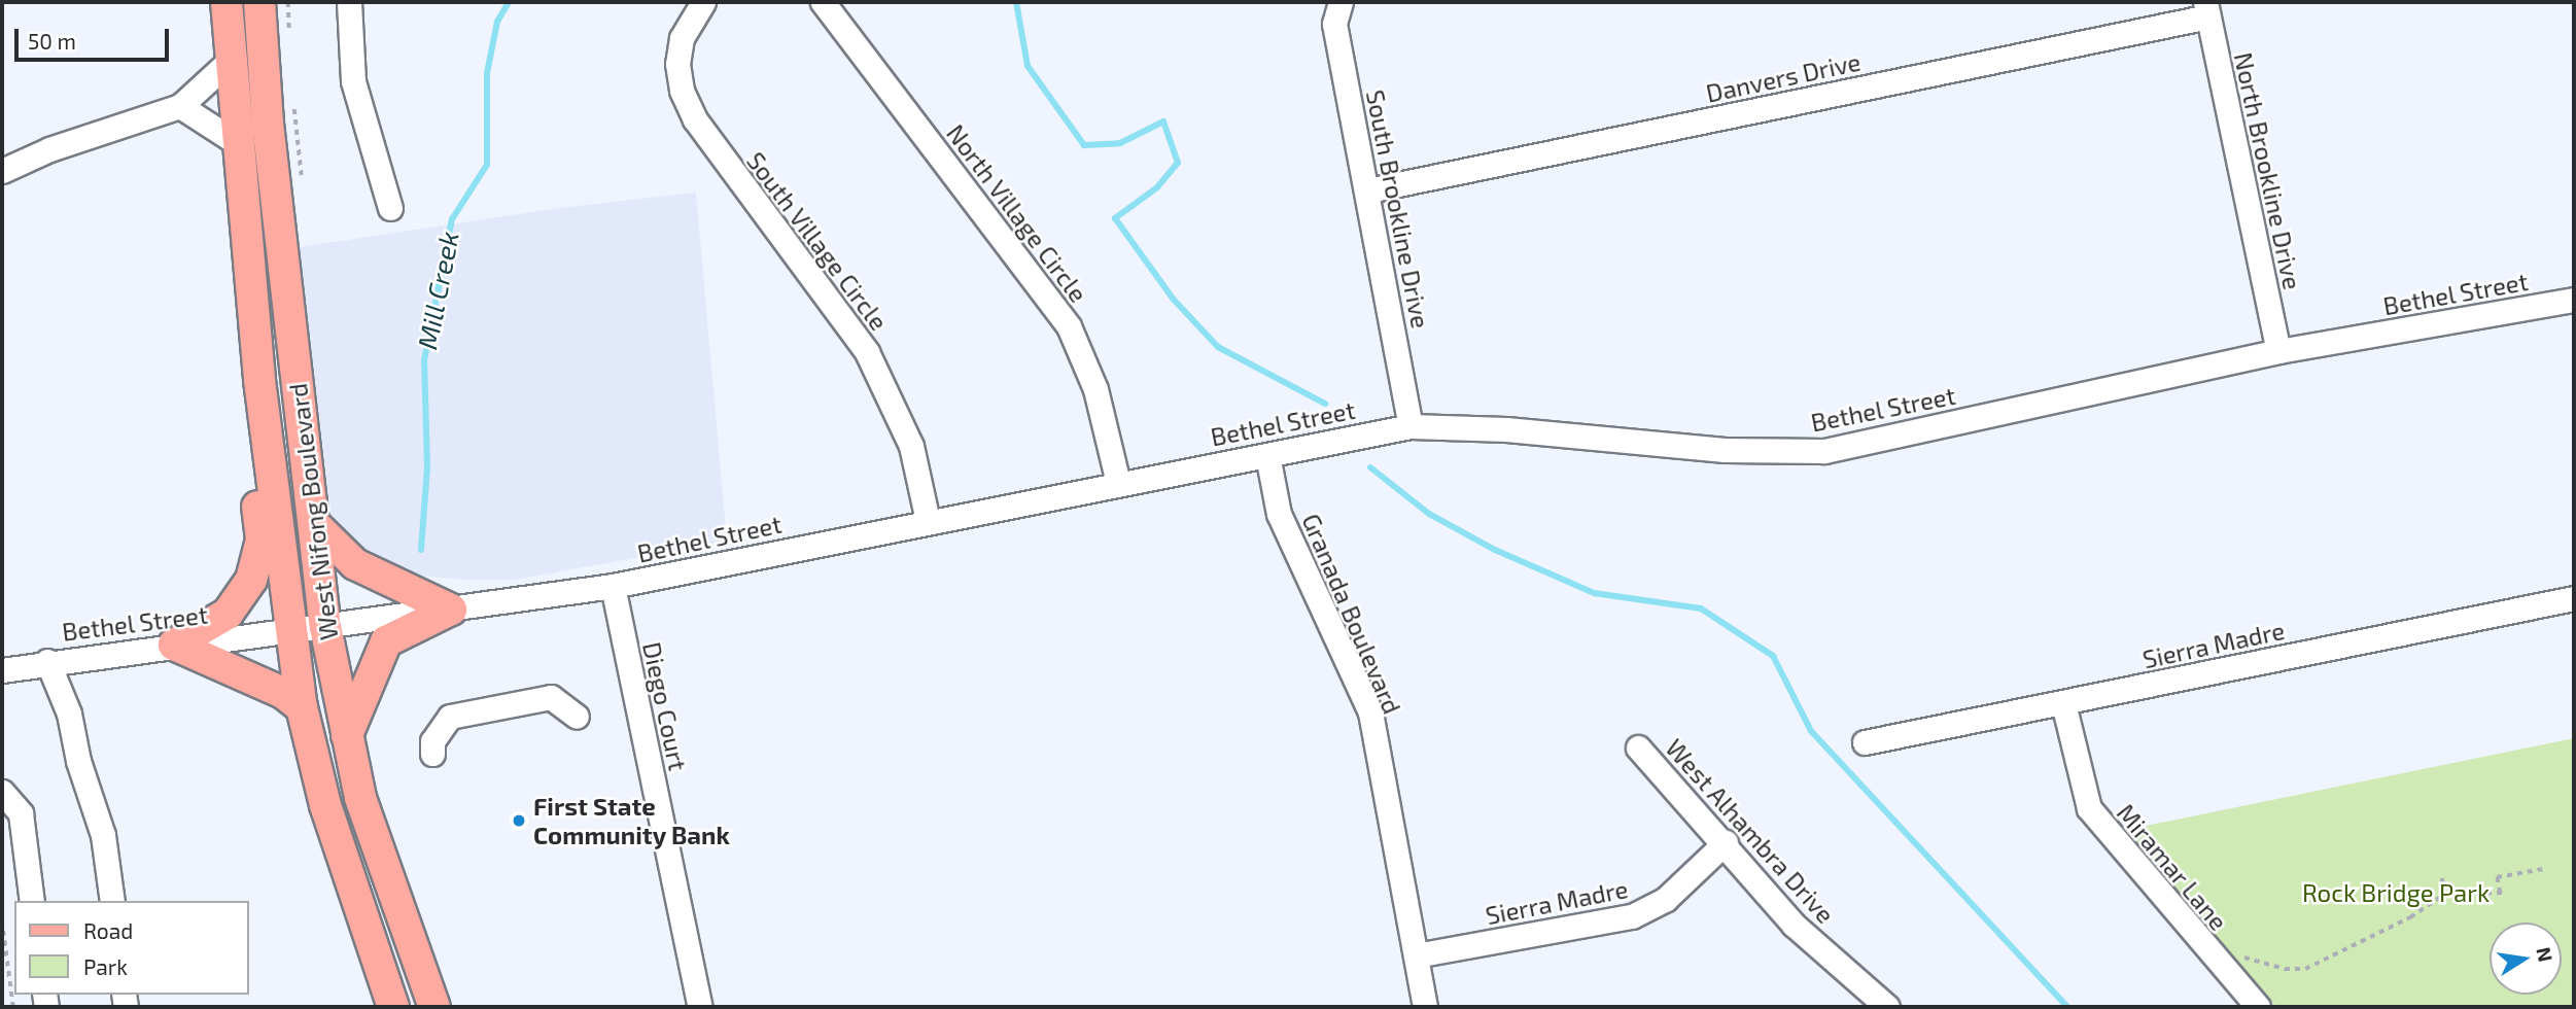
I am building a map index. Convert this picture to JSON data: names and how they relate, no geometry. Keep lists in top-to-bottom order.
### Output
{
  "streets": {
    "main road": ["West Nifong Boulevard"],
    "street": [
      "Danvers Drive",
      "North Brookline Drive",
      "South Brookline Drive",
      "North Village Circle",
      "South Village Circle",
      "Bethel Street",
      "Granada Boulevard",
      "Sierra Madre",
      "Diego Court",
      "West Alhambra Drive",
      "Miramar Lane"
    ]
  },
  "crossings": [
    ["Danvers Drive", "North Brookline Drive"],
    ["Danvers Drive", "South Brookline Drive"],
    ["North Brookline Drive", "Bethel Street"],
    ["South Brookline Drive", "Bethel Street"],
    ["North Village Circle", "Bethel Street"],
    ["South Village Circle", "Bethel Street"],
    ["Bethel Street", "West Nifong Boulevard"],
    ["Bethel Street", "Granada Boulevard"],
    ["Bethel Street", "Diego Court"],
    ["Granada Boulevard", "Sierra Madre"],
    ["Sierra Madre", "West Alhambra Drive"],
    ["Sierra Madre", "Miramar Lane"]
  ],
  "water": ["Mill Creek"],
  "parks": ["Rock Bridge Park"],
  "places": ["First State Community Bank"],
  "legend": ["Road", "Park"],
  "scale_bar": "50 m",
  "north": "right"
}
